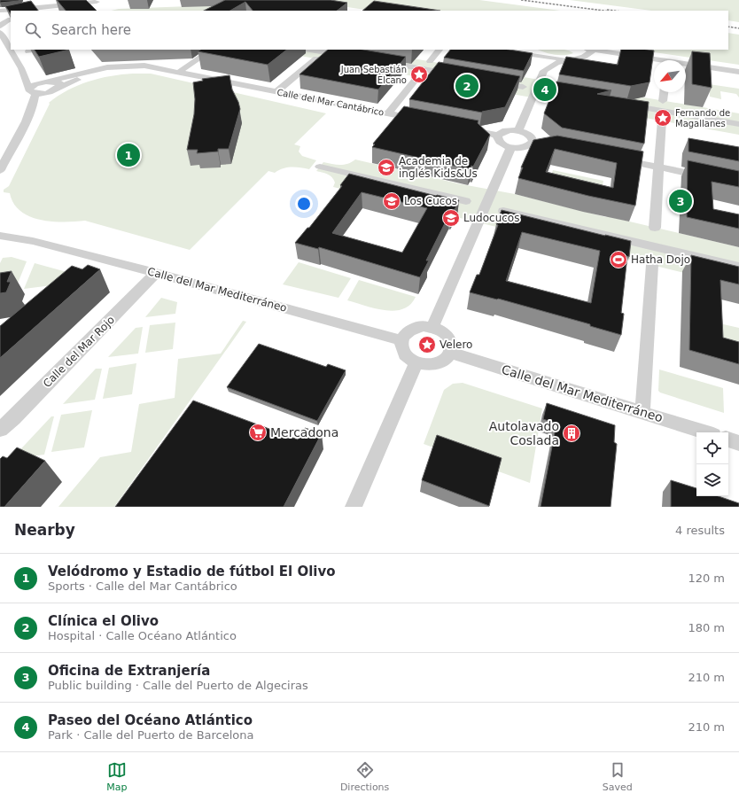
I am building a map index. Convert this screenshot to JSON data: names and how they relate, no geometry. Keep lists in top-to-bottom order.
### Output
{
  "streets": {
    "street": ["Calle del Mar Cantábrico", "Calle del Mar Mediterráneo", "Calle del Mar Rojo"]
  },
  "crossings": [
    ["Calle del Mar Mediterráneo", "Calle del Mar Rojo"]
  ],
  "places": {
    "place": ["Juan Sebastián Elcano", "Fernando de Magallanes", "Velero"],
    "school or university": ["Academia de inglés Kids&Us", "Los Cucos", "Ludocucos"],
    "sports": ["Hatha Dojo"],
    "supermarket": ["Mercadona"],
    "building": ["Autolavado Coslada"]
  },
  "north": "bottom left",
  "page": {
    "search": "Search here",
    "pins": [
      "2",
      "4",
      "1",
      "3"
    ],
    "heading": ["Nearby", "4 results"],
    "list": [
      {
        "mark": "1",
        "name": "Velódromo y Estadio de fútbol El Olivo",
        "note": "Sports · Calle del Mar Cantábrico",
        "value": "120 m"
      },
      {
        "mark": "2",
        "name": "Clínica el Olivo",
        "note": "Hospital · Calle Océano Atlántico",
        "value": "180 m"
      },
      {
        "mark": "3",
        "name": "Oficina de Extranjería",
        "note": "Public building · Calle del Puerto de Algeciras",
        "value": "210 m"
      },
      {
        "mark": "4",
        "name": "Paseo del Océano Atlántico",
        "note": "Park · Calle del Puerto de Barcelona",
        "value": "210 m"
      }
    ],
    "nav": ["Map", "Directions", "Saved"]
  }
}
